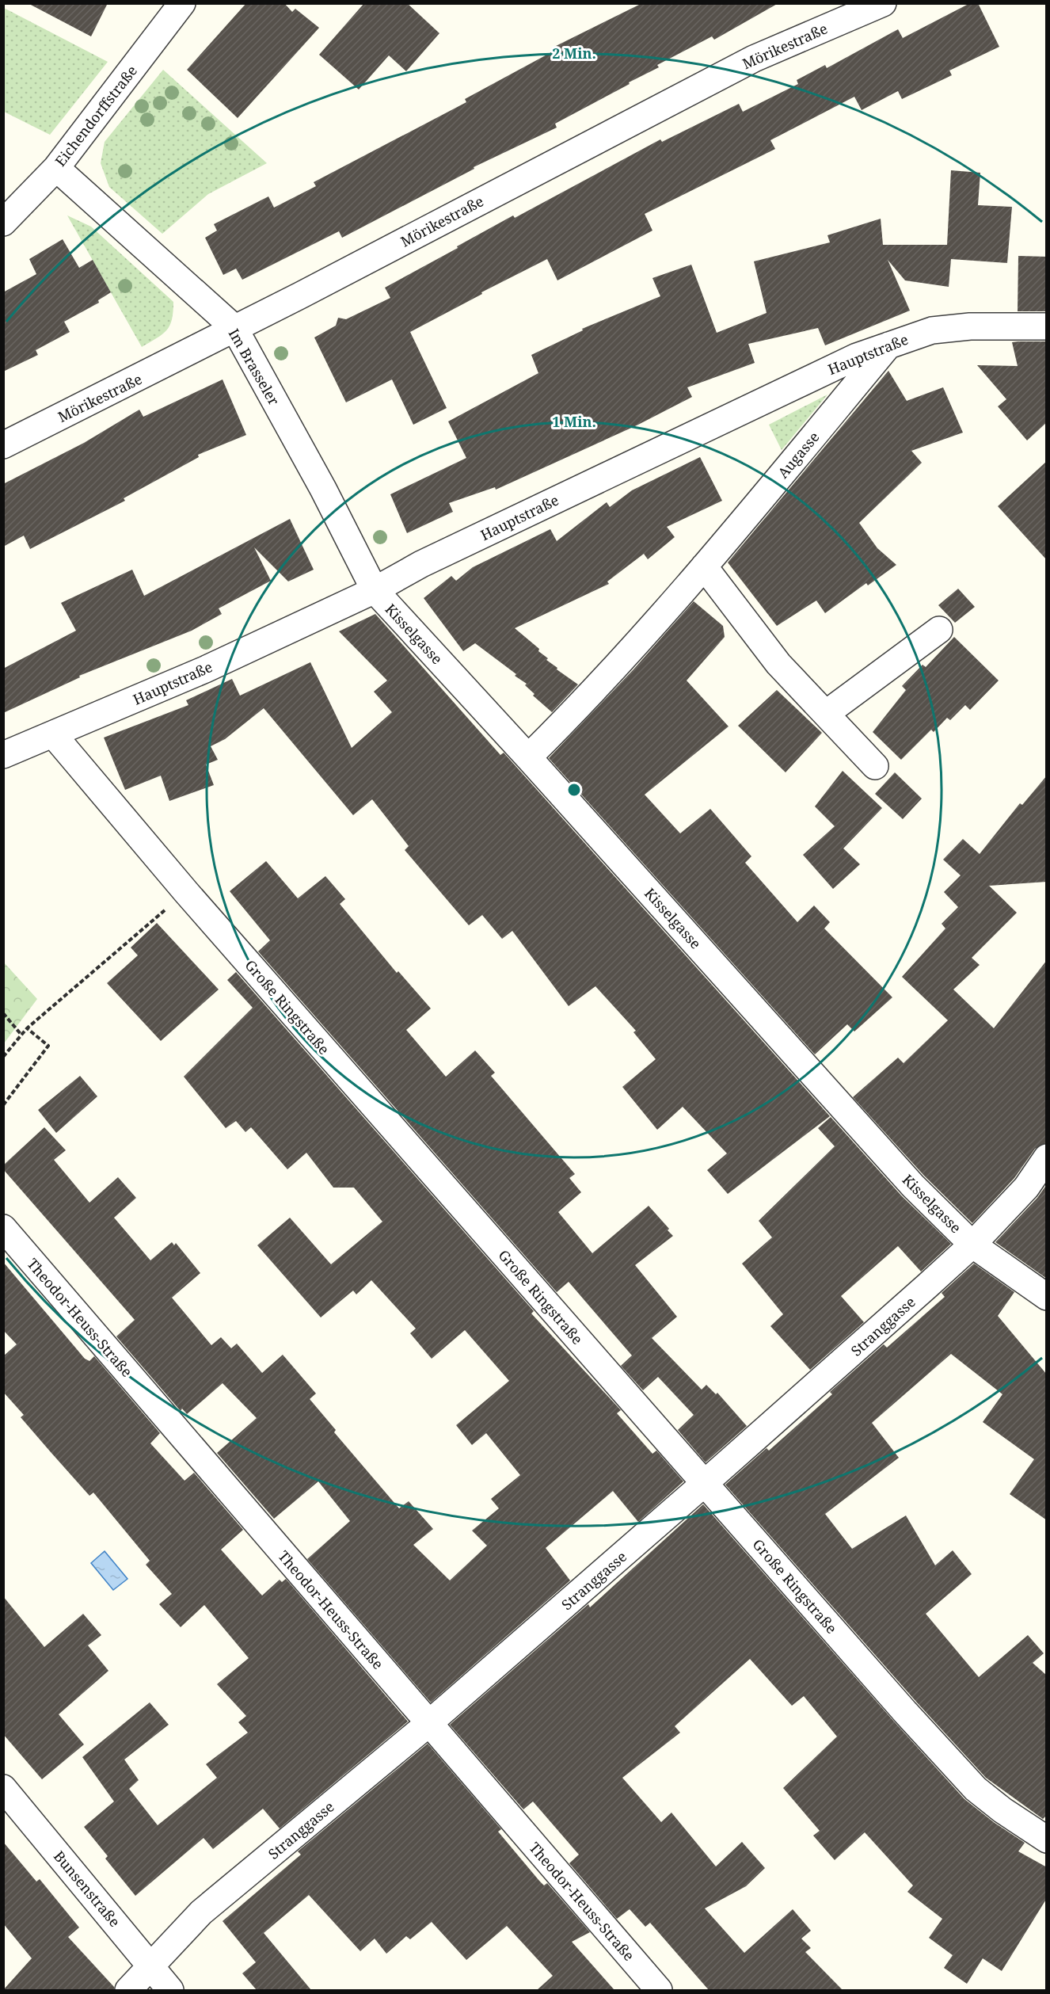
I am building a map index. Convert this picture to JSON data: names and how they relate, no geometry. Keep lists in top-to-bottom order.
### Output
{
  "streets": {
    "street": [
      "Mörikestraße",
      "Eichendorffstraße",
      "Hauptstraße",
      "Im Brasseler",
      "Augasse",
      "Kisselgasse",
      "Große Ringstraße",
      "Theodor-Heuss-Straße",
      "Stranggasse",
      "Bunsenstraße"
    ]
  },
  "crossings": [
    ["Mörikestraße", "Im Brasseler"],
    ["Eichendorffstraße", "Im Brasseler"],
    ["Hauptstraße", "Im Brasseler"],
    ["Hauptstraße", "Augasse"],
    ["Hauptstraße", "Kisselgasse"],
    ["Hauptstraße", "Große Ringstraße"],
    ["Im Brasseler", "Kisselgasse"],
    ["Augasse", "Kisselgasse"],
    ["Kisselgasse", "Stranggasse"],
    ["Große Ringstraße", "Stranggasse"],
    ["Theodor-Heuss-Straße", "Stranggasse"],
    ["Stranggasse", "Bunsenstraße"]
  ],
  "rings": ["2 Min.", "1 Min."]
}
